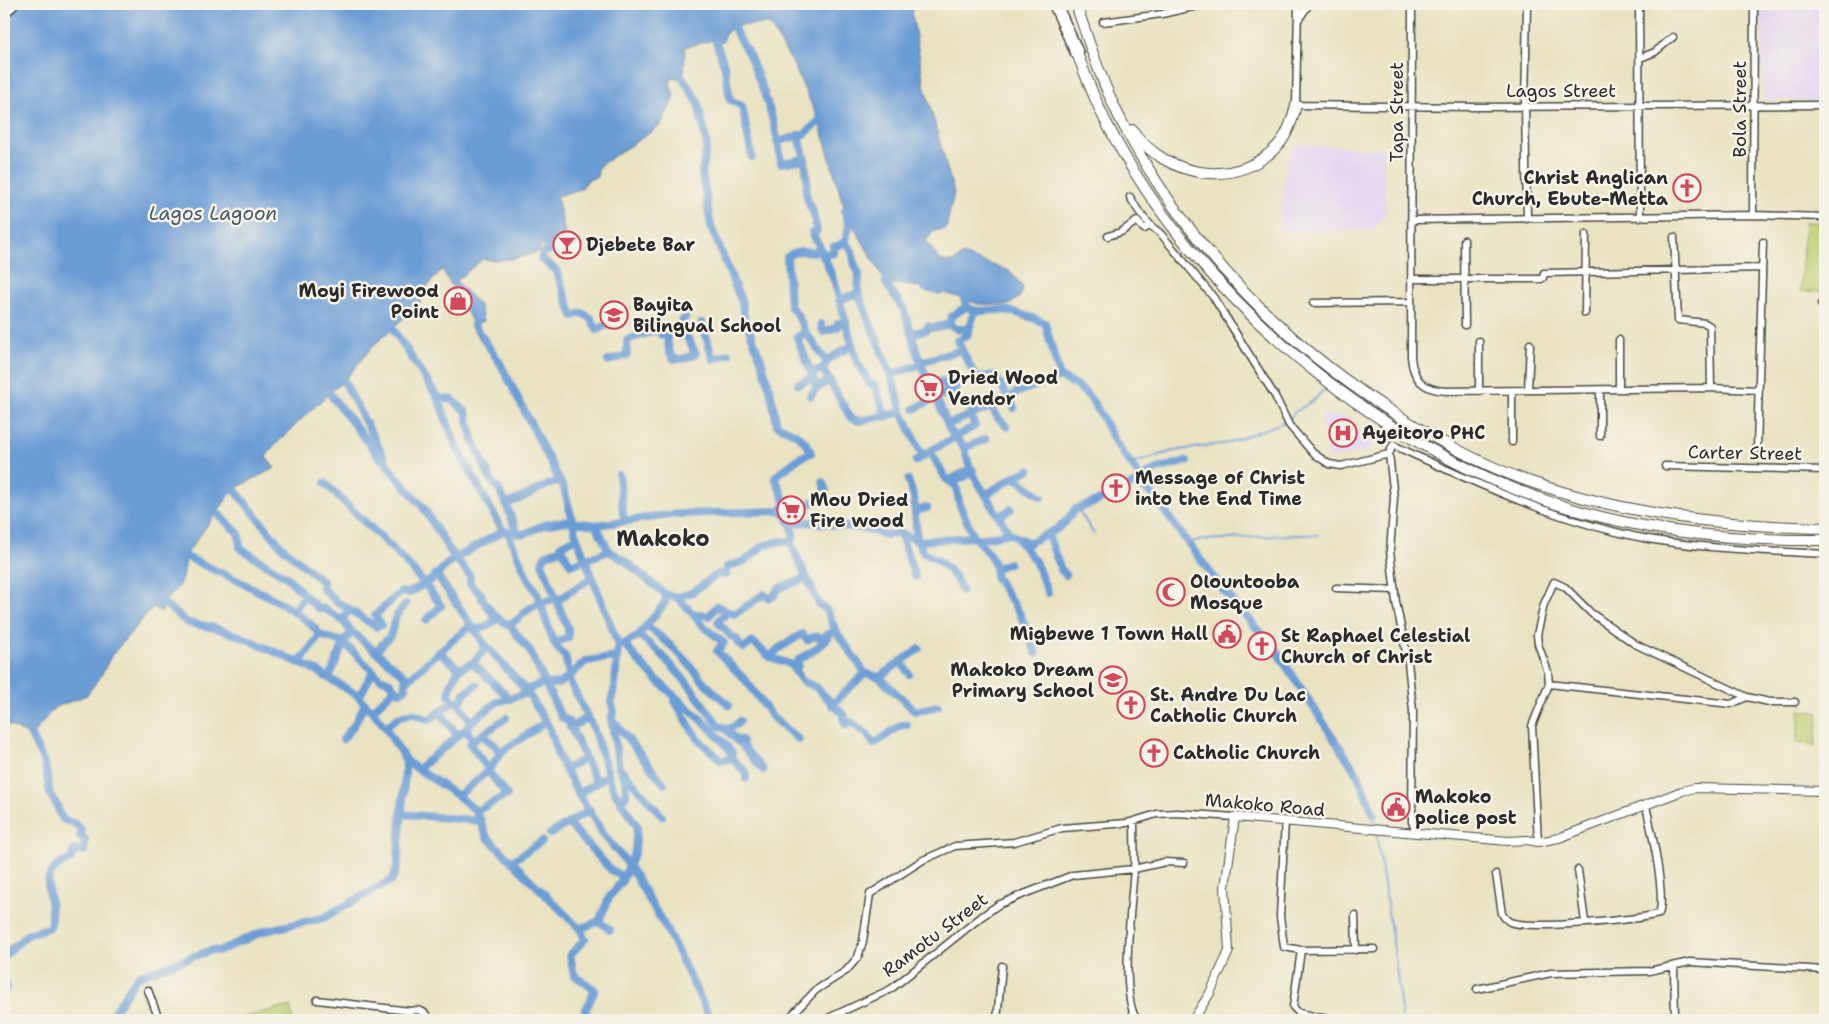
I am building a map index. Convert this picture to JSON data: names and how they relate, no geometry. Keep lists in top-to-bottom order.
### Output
{
  "streets": {
    "street": [
      "Lagos Street",
      "Bola Street",
      "Tapa Street",
      "Carter Street",
      "Makoko Road",
      "Ramotu Street"
    ]
  },
  "crossings": [
    ["Lagos Street", "Bola Street"],
    ["Lagos Street", "Tapa Street"]
  ],
  "districts": ["Makoko"],
  "water": ["Lagos Lagoon"],
  "places": {
    "church": [
      "Christ Anglican Church, Ebute-Metta",
      "Message of Christ into the End Time",
      "St Raphael Celestial Church of Christ",
      "St. Andre Du Lac Catholic Church",
      "Catholic Church"
    ],
    "bar": ["Djebete Bar"],
    "shop": ["Moyi Firewood Point"],
    "school or university": ["Bayita Bilingual School", "Makoko Dream Primary School"],
    "supermarket": ["Dried Wood Vendor", "Mou Dried Fire wood"],
    "hospital": ["Ayeitoro PHC"],
    "mosque": ["Olountooba Mosque"],
    "public building": ["Migbewe 1 Town Hall", "Makoko police post"]
  }
}
